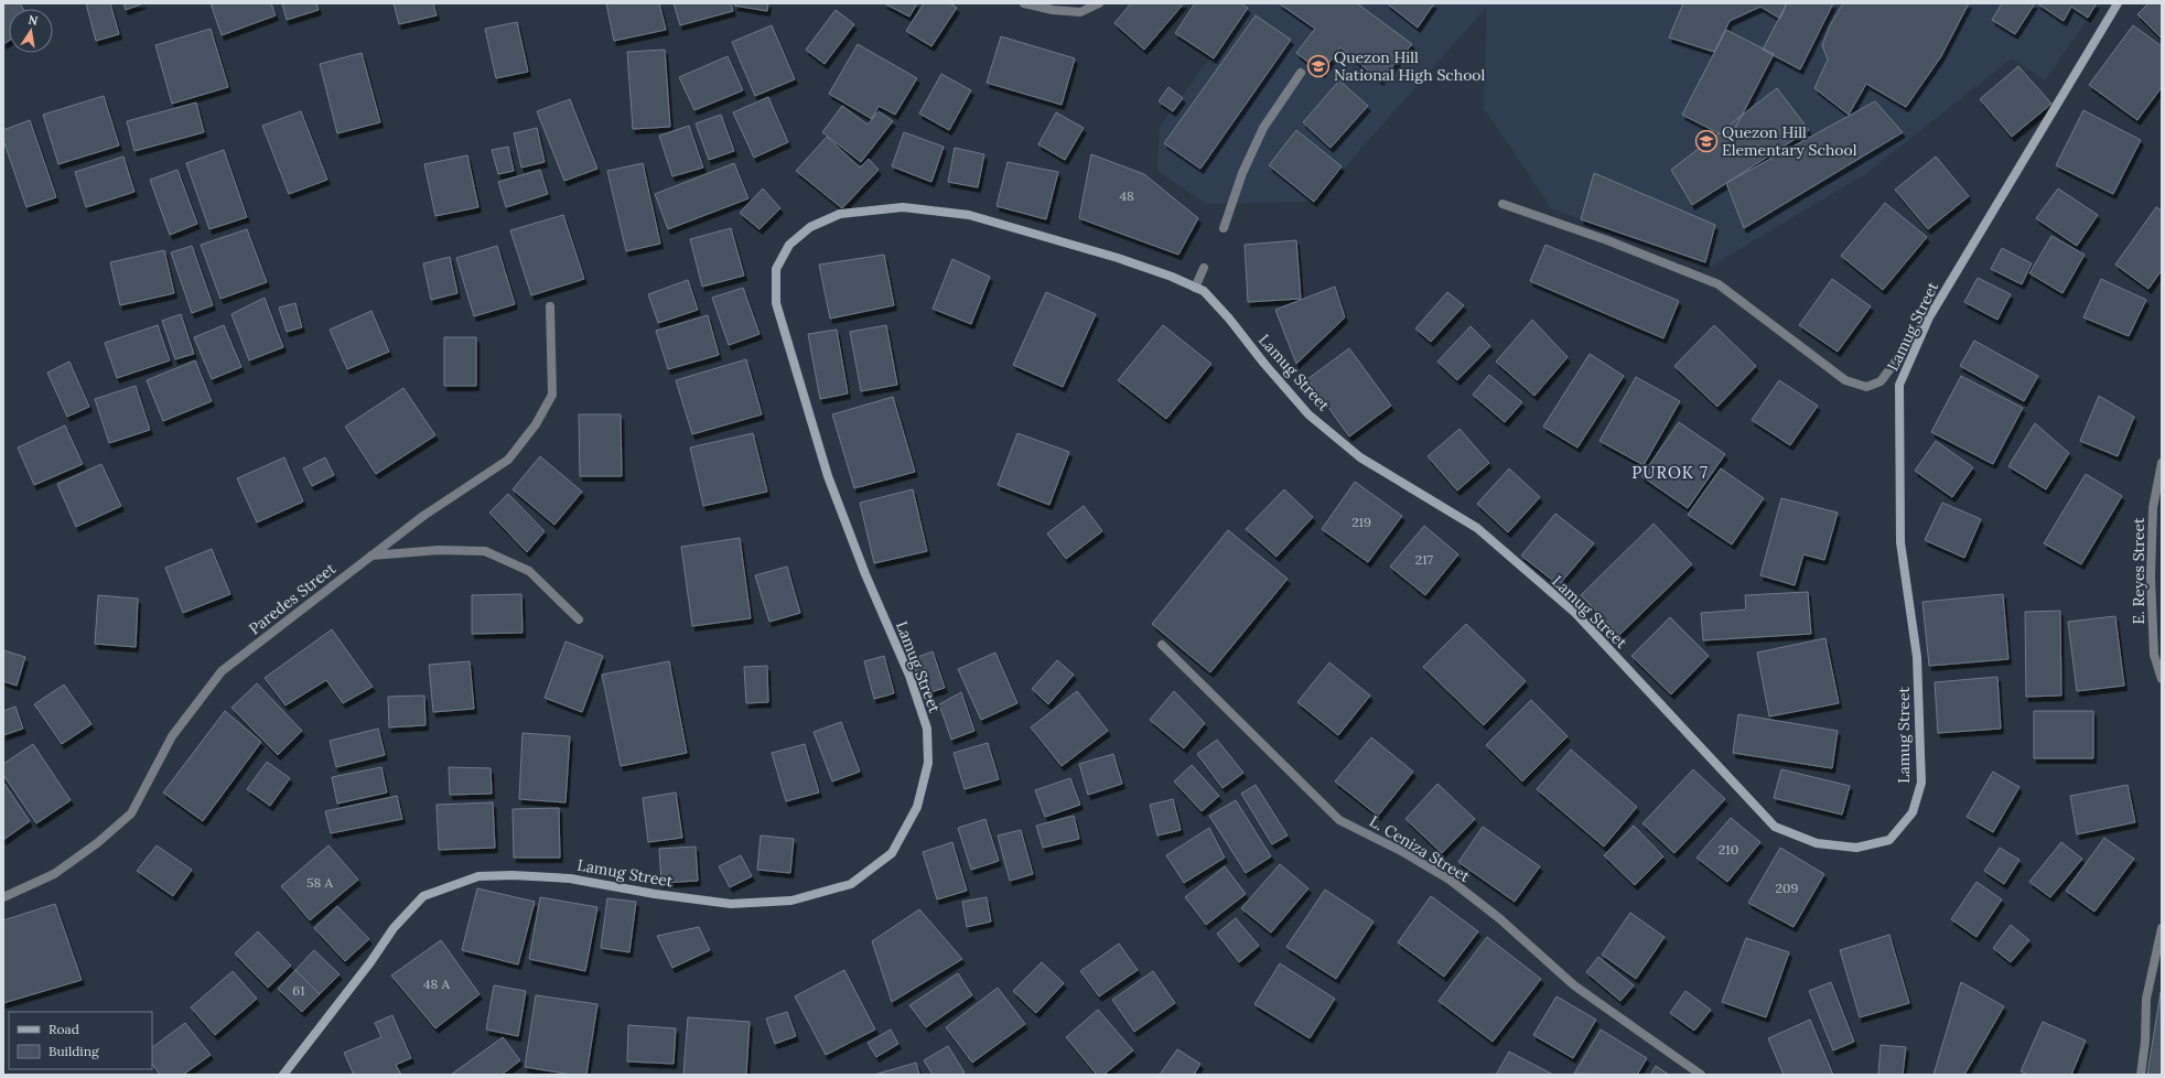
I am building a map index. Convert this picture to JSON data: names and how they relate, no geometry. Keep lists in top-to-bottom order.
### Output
{
  "streets": {
    "street": [
      "Lamug Street",
      "E. Reyes Street",
      "Paredes Street",
      "L. Ceniza Street"
    ]
  },
  "districts": ["PUROK 7"],
  "places": {
    "school or university": ["Quezon Hill National High School", "Quezon Hill Elementary School"]
  },
  "house_numbers": [
    "48",
    "219",
    "217",
    "210",
    "58 A",
    "209",
    "48 A",
    "61"
  ],
  "legend": ["Road", "Building"],
  "north": "top"
}
